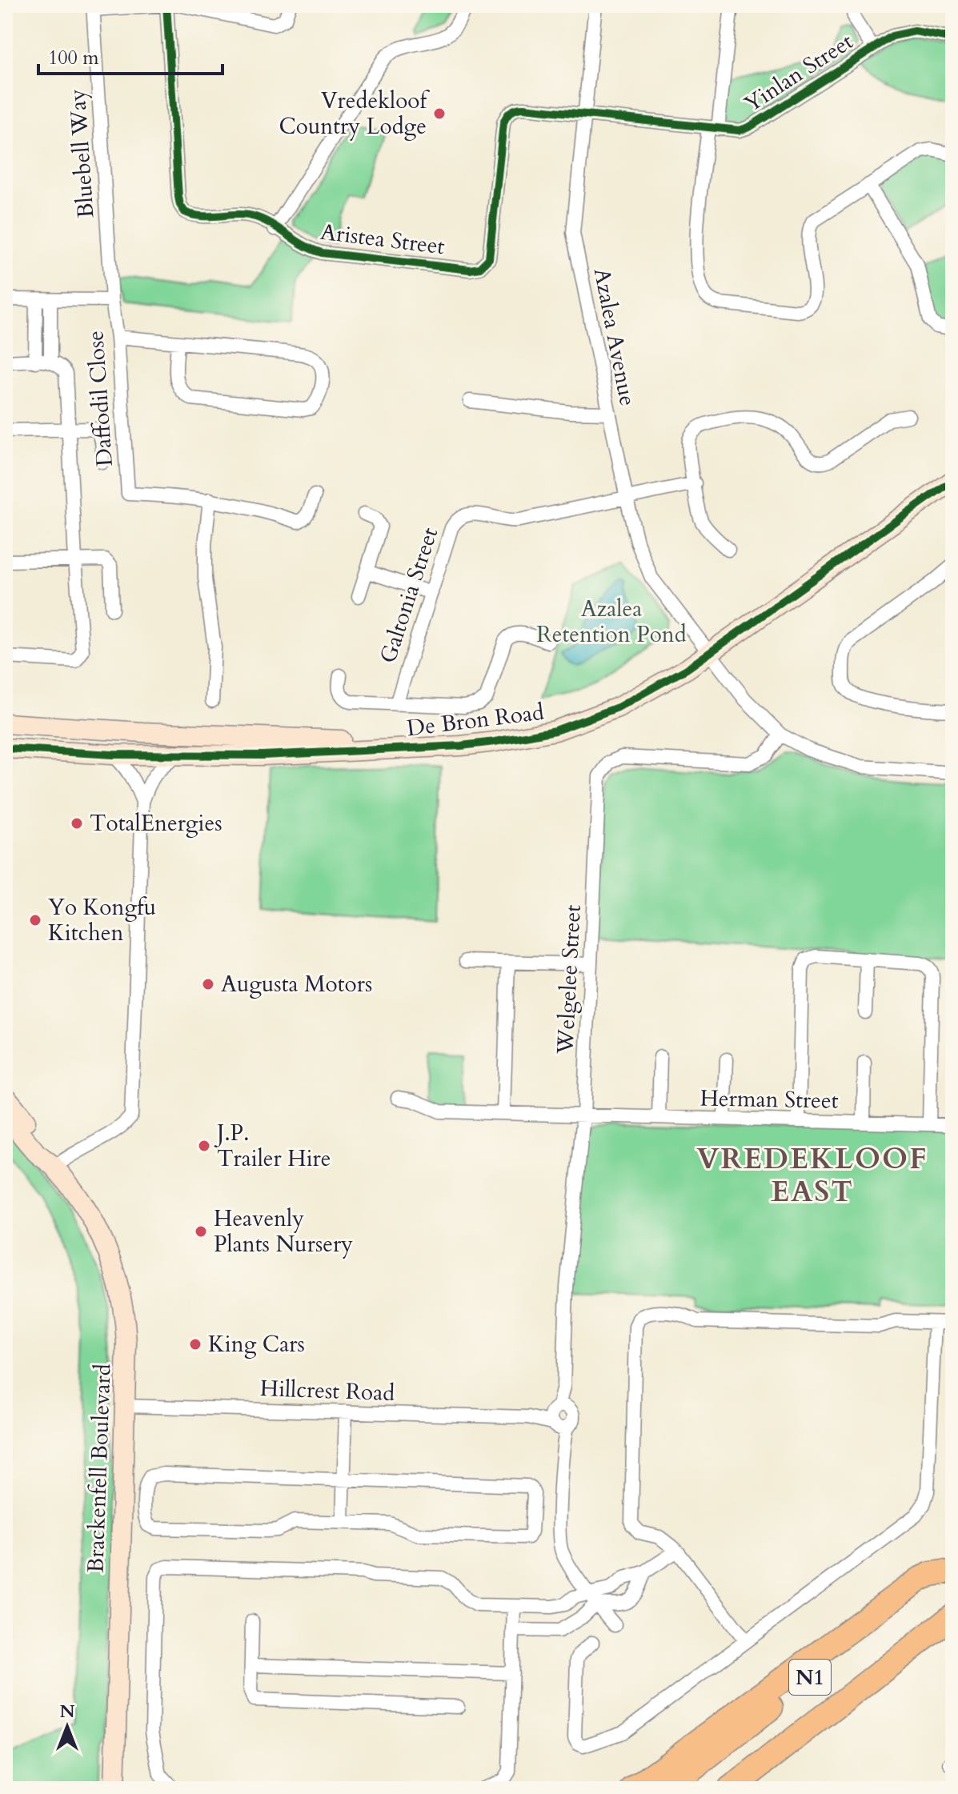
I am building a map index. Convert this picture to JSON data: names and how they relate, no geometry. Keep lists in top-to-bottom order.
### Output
{
  "streets": {
    "highway": ["N1"],
    "street": [
      "Yinlan Street",
      "Bluebell Way",
      "Aristea Street",
      "Azalea Avenue",
      "Daffodil Close",
      "Galtonia Street",
      "De Bron Road",
      "Welgelee Street",
      "Herman Street",
      "Hillcrest Road",
      "Brackenfell Boulevard"
    ]
  },
  "crossings": [
    ["Yinlan Street", "Aristea Street"],
    ["Yinlan Street", "Azalea Avenue"],
    ["Bluebell Way", "Daffodil Close"],
    ["Aristea Street", "Azalea Avenue"],
    ["Azalea Avenue", "Galtonia Street"],
    ["Azalea Avenue", "De Bron Road"],
    ["Azalea Avenue", "Welgelee Street"],
    ["Welgelee Street", "Herman Street"],
    ["Welgelee Street", "Hillcrest Road"],
    ["Hillcrest Road", "Brackenfell Boulevard"]
  ],
  "districts": ["VREDEKLOOF EAST"],
  "parks": ["Azalea Retention Pond"],
  "places": [
    "Vredekloof Country Lodge",
    "TotalEnergies",
    "Yo Kongfu Kitchen",
    "Augusta Motors",
    "J.P. Trailer Hire",
    "Heavenly Plants Nursery",
    "King Cars"
  ],
  "scale_bar": "100 m",
  "north": "top"
}
